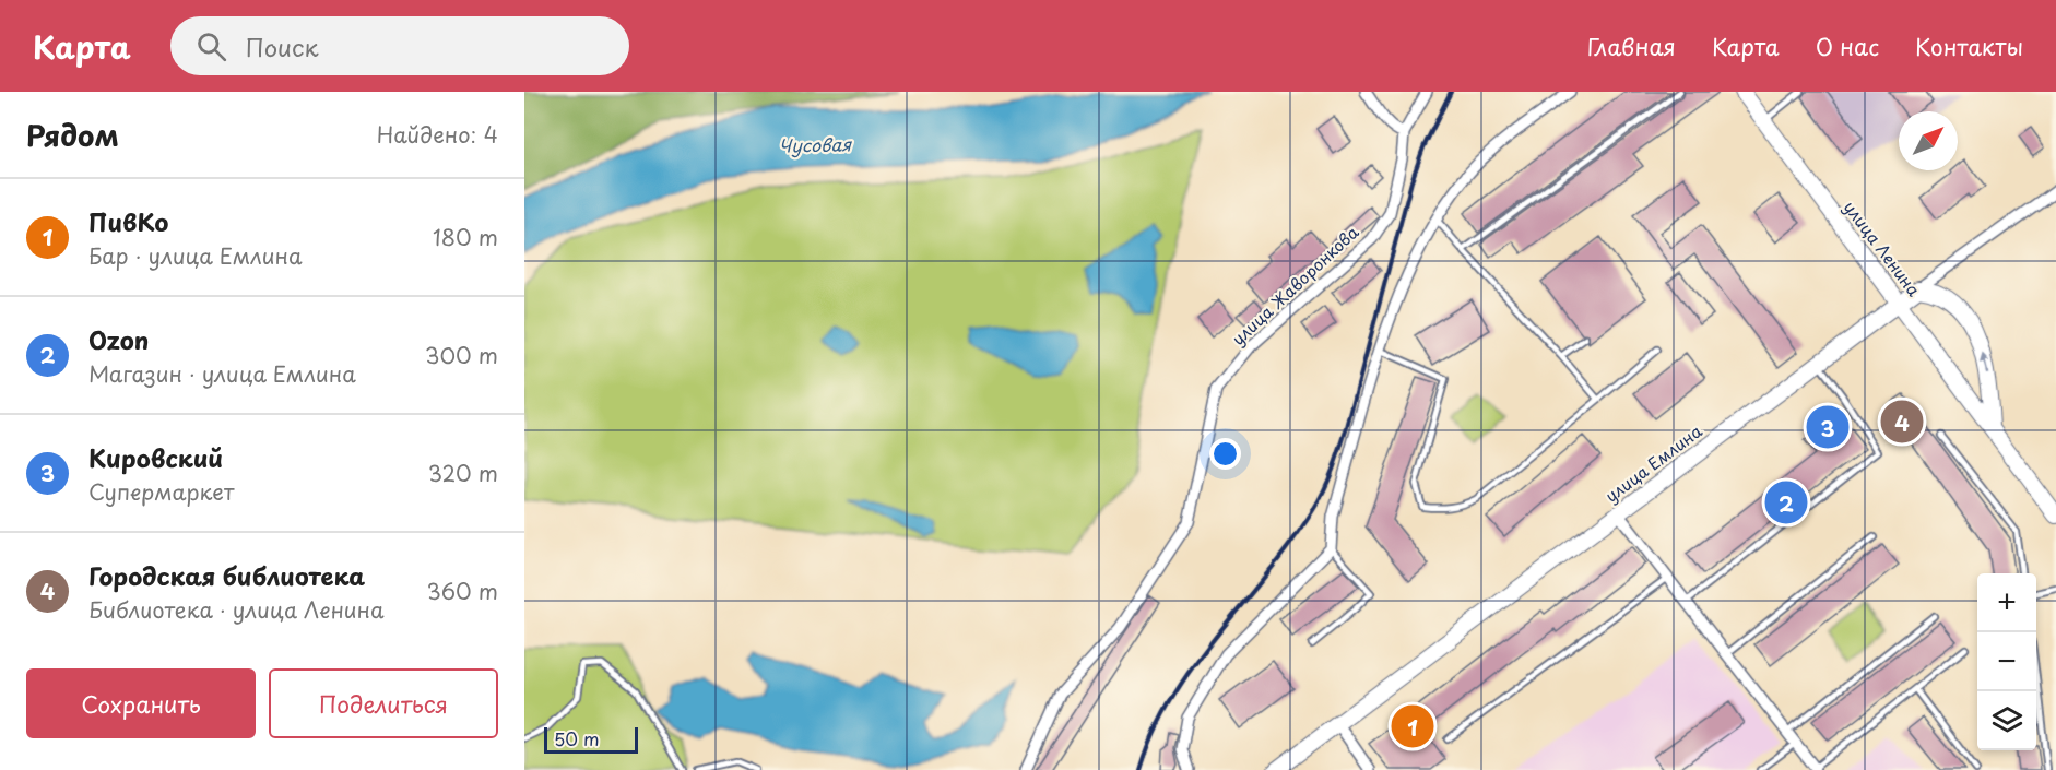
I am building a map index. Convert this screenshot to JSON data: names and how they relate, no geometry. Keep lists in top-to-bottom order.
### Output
{
  "streets": {
    "street": ["улица Ленина", "улица Жаворонкова", "улица Емлина"]
  },
  "crossings": [
    ["улица Ленина", "улица Емлина"]
  ],
  "water": ["Чусовая"],
  "scale_bar": "50 m",
  "north": "top right",
  "page": {
    "header": "Карта",
    "search": "Поиск",
    "nav": [
      "Главная",
      "Карта",
      "О нас",
      "Контакты"
    ],
    "heading": ["Рядом", "Найдено: 4"],
    "list": [
      {
        "mark": "1",
        "name": "ПивКо",
        "note": "Бар · улица Емлина",
        "value": "180 m"
      },
      {
        "mark": "2",
        "name": "Ozon",
        "note": "Магазин · улица Емлина",
        "value": "300 m"
      },
      {
        "mark": "3",
        "name": "Кировский",
        "note": "Супермаркет",
        "value": "320 m"
      },
      {
        "mark": "4",
        "name": "Городская библиотека",
        "note": "Библиотека · улица Ленина",
        "value": "360 m"
      }
    ],
    "pins": [
      "4",
      "3",
      "2",
      "1"
    ],
    "map_buttons": ["+", "−"],
    "buttons": ["Сохранить", "Поделиться"],
    "scale": "50 m"
  }
}
